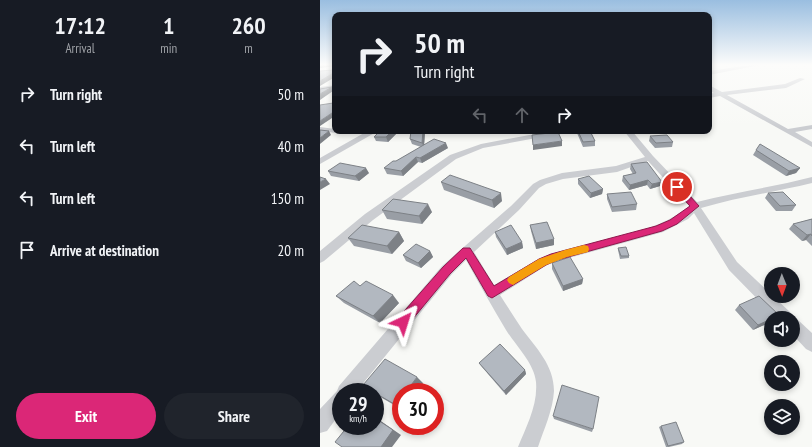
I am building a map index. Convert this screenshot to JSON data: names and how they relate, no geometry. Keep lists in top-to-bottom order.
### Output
{
  "north": "bottom",
  "page": {
    "eta": [
      "17:12",
      "Arrival",
      "1",
      "min",
      "260",
      "m"
    ],
    "turn": ["50 m", "Turn right"],
    "list": [
      {
        "name": "Turn right",
        "value": "50 m"
      },
      {
        "name": "Turn left",
        "value": "40 m"
      },
      {
        "name": "Turn left",
        "value": "150 m"
      },
      {
        "name": "Arrive at destination",
        "value": "20 m"
      }
    ],
    "speed": "29 km/h",
    "limit": "30",
    "buttons": ["Exit", "Share"]
  }
}
